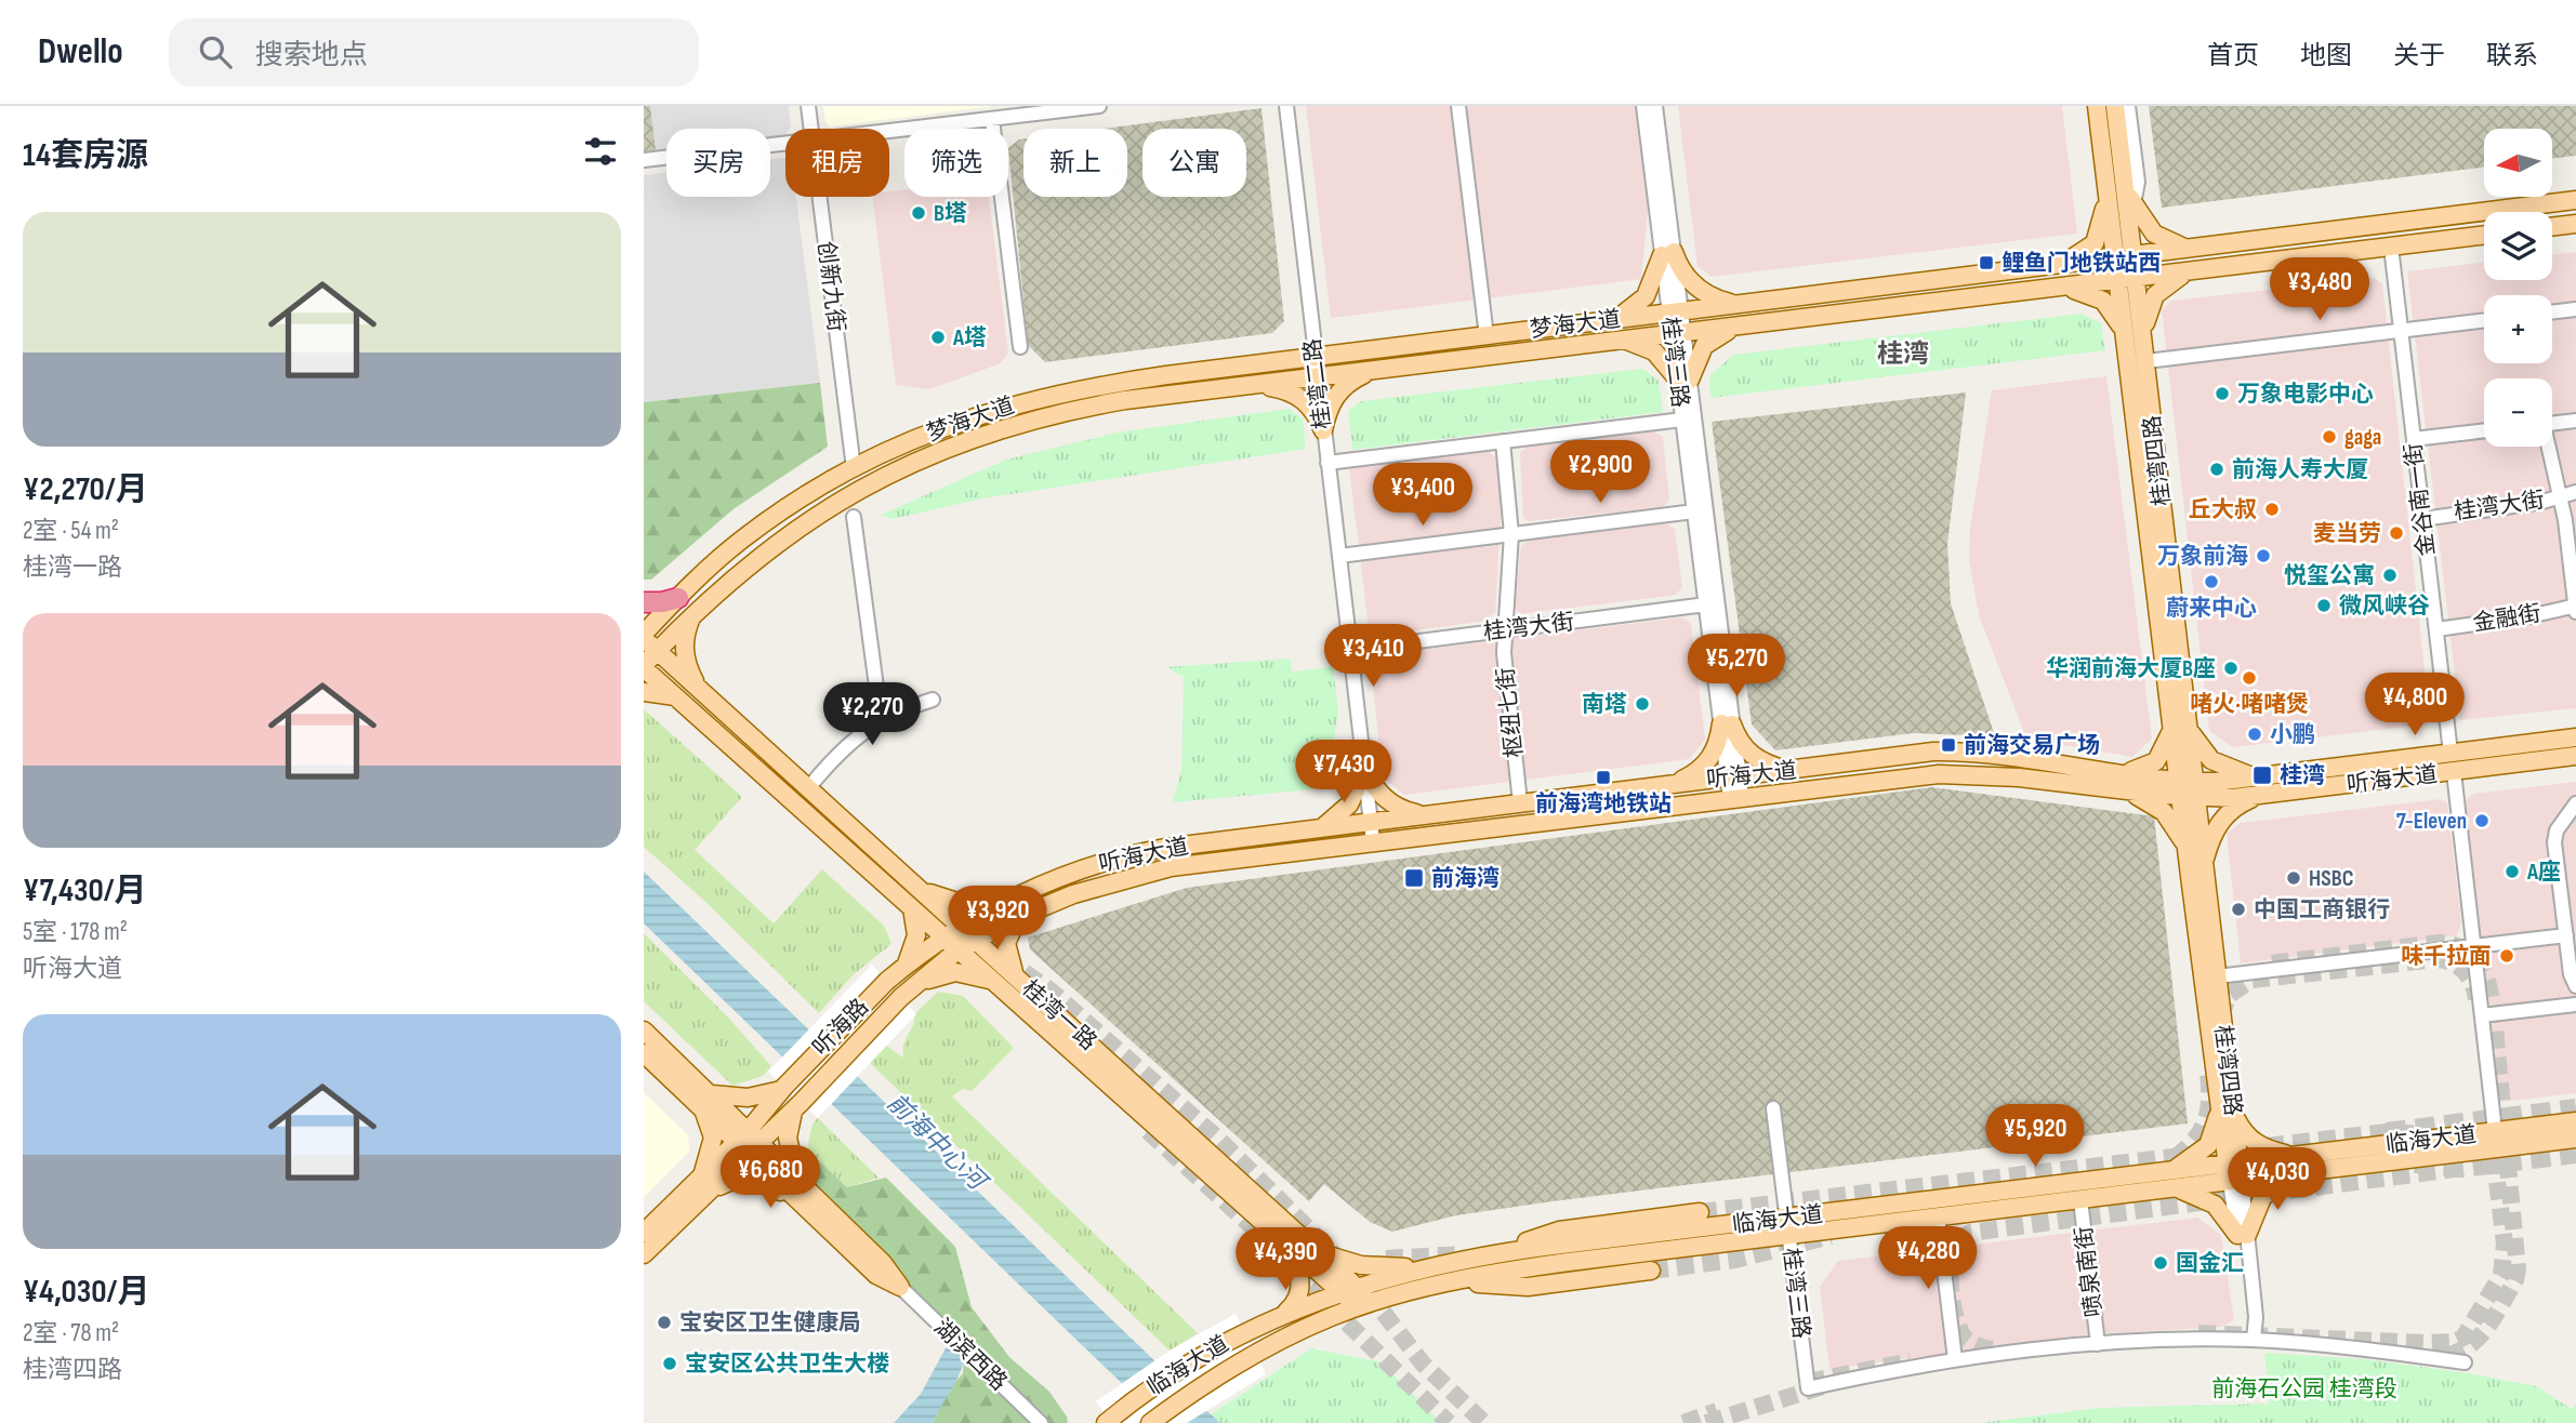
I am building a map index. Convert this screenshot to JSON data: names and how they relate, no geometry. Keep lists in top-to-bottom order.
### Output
{
  "streets": {
    "main road": [
      "梦海大道",
      "桂湾四路",
      "听海大道",
      "桂湾一路",
      "听海路",
      "临海大道",
      "湖滨西路"
    ],
    "street": [
      "创新九街",
      "桂湾三路",
      "桂湾二路",
      "金谷南一街",
      "桂湾大街",
      "金融街",
      "枢纽七街",
      "喷泉南街"
    ]
  },
  "crossings": [
    ["创新九街", "梦海大道"],
    ["梦海大道", "桂湾三路"],
    ["梦海大道", "桂湾二路"],
    ["梦海大道", "桂湾四路"],
    ["梦海大道", "金谷南一街"],
    ["梦海大道", "桂湾一路"],
    ["桂湾三路", "桂湾大街"],
    ["桂湾三路", "听海大道"],
    ["桂湾三路", "临海大道"],
    ["桂湾二路", "桂湾大街"],
    ["桂湾二路", "听海大道"],
    ["桂湾四路", "听海大道"],
    ["桂湾四路", "临海大道"],
    ["金谷南一街", "桂湾大街"],
    ["金谷南一街", "金融街"],
    ["金谷南一街", "听海大道"],
    ["桂湾大街", "枢纽七街"],
    ["枢纽七街", "听海大道"],
    ["听海大道", "桂湾一路"],
    ["听海大道", "听海路"],
    ["桂湾一路", "听海路"],
    ["桂湾一路", "临海大道"],
    ["听海路", "湖滨西路"],
    ["临海大道", "喷泉南街"]
  ],
  "districts": ["桂湾"],
  "water": ["前海中心河"],
  "parks": ["前海石公园 桂湾段"],
  "places": {
    "other": [
      "B塔",
      "A塔",
      "万象电影中心",
      "gaga",
      "前海人寿大厦",
      "丘大叔",
      "麦当劳",
      "万象前海",
      "悦玺公寓",
      "蔚来中心",
      "微风峡谷",
      "华润前海大厦B座",
      "啫火·啫啫煲",
      "南塔",
      "小鹏",
      "7-Eleven",
      "A座",
      "HSBC",
      "中国工商银行",
      "味千拉面",
      "国金汇",
      "宝安区卫生健康局",
      "宝安区公共卫生大楼"
    ],
    "transit": [
      "鲤鱼门地铁站西",
      "前海交易广场",
      "桂湾",
      "前海湾地铁站",
      "前海湾"
    ]
  },
  "north": "left",
  "page": {
    "header": "Dwello",
    "search": "搜索地点",
    "nav": [
      "首页",
      "地图",
      "关于",
      "联系"
    ],
    "heading": "14套房源",
    "map_buttons": ["+", "−"],
    "chip": [
      "买房",
      "租房",
      "筛选",
      "新上",
      "公寓"
    ],
    "list": [
      {
        "name": "¥2,270/月",
        "note": "2室 · 54 m² · 桂湾一路"
      },
      {
        "name": "¥7,430/月",
        "note": "5室 · 178 m² · 听海大道"
      },
      {
        "name": "¥4,030/月",
        "note": "2室 · 78 m² · 桂湾四路"
      }
    ],
    "price": [
      "¥3,480",
      "¥2,900",
      "¥3,400",
      "¥3,410",
      "¥5,270",
      "¥4,800",
      "¥2,270",
      "¥7,430",
      "¥3,920",
      "¥5,920",
      "¥6,680",
      "¥4,030",
      "¥4,280",
      "¥4,390"
    ]
  }
}
